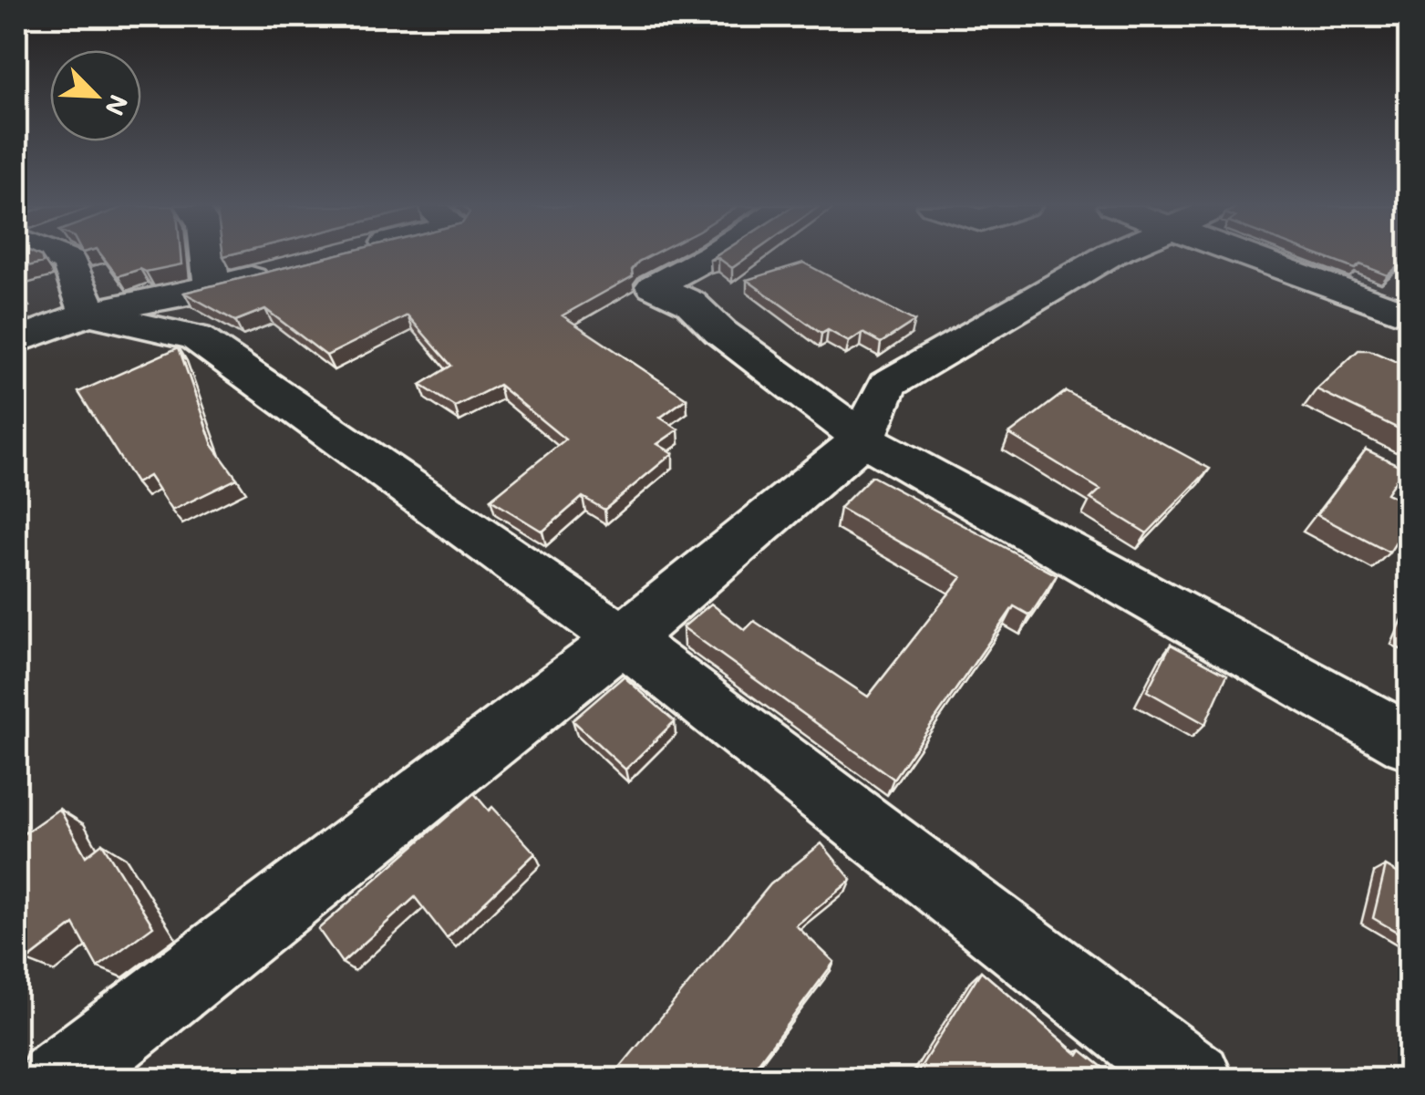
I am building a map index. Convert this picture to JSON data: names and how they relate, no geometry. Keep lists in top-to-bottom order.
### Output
{
  "north": "bottom right"
}
